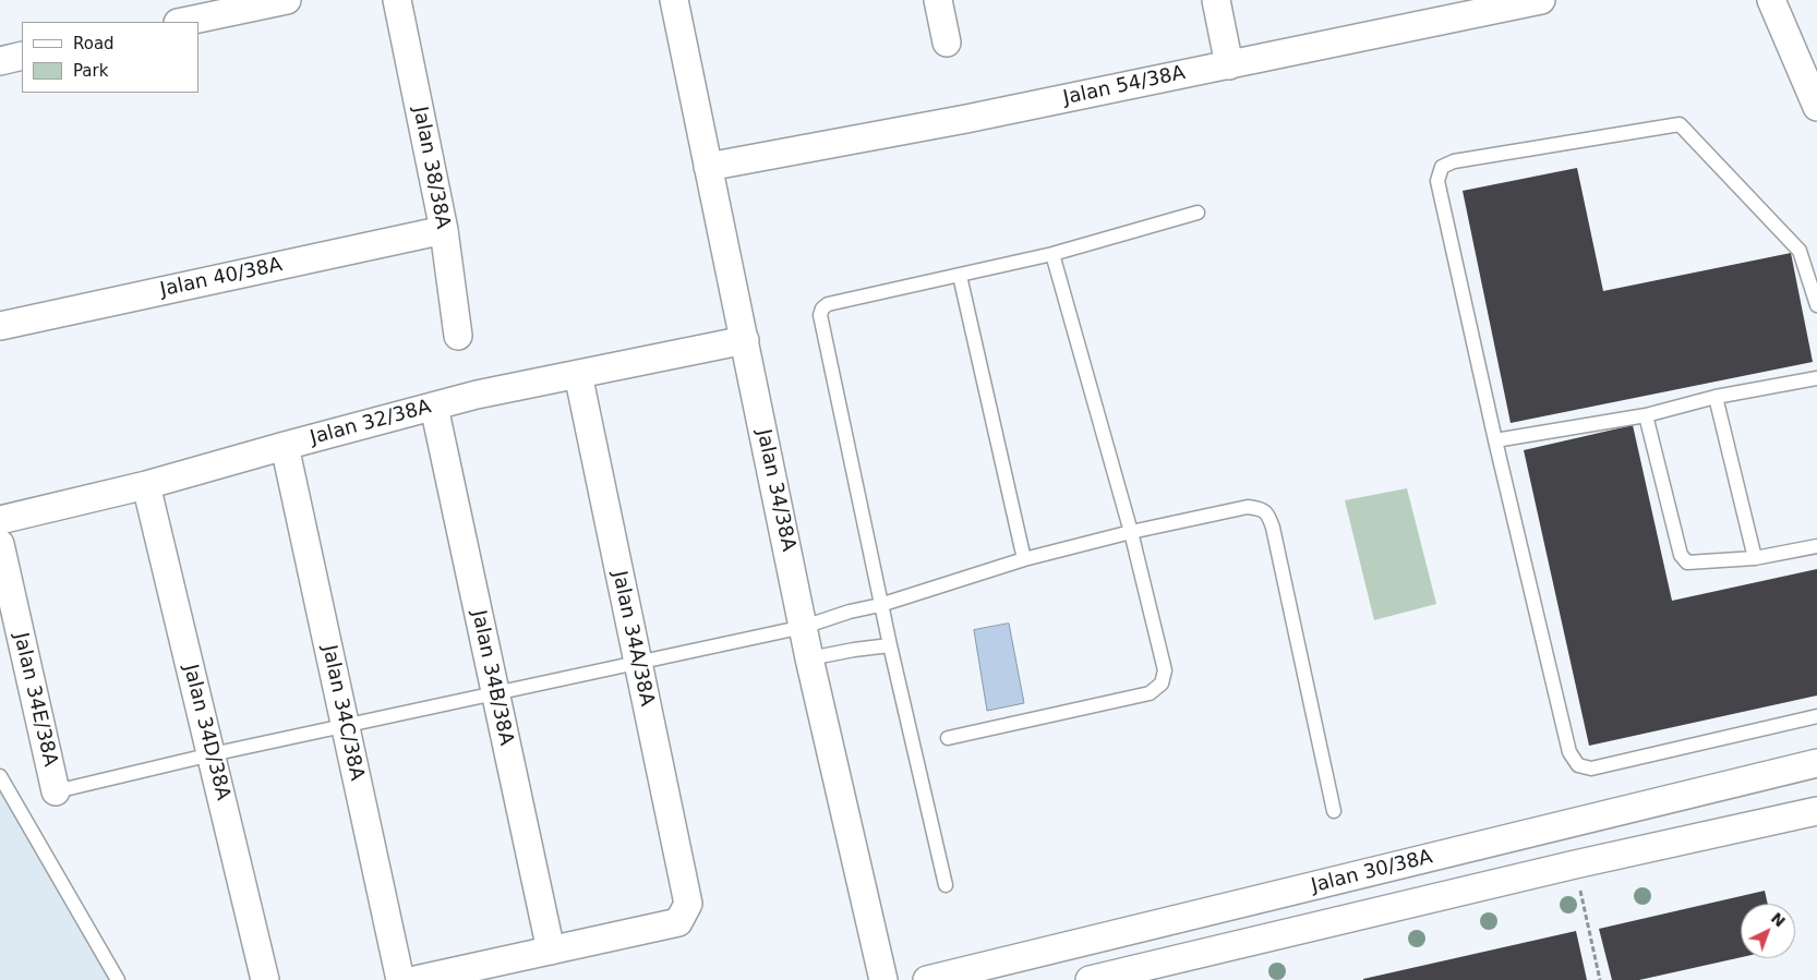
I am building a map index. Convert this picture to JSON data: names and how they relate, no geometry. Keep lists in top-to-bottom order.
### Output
{
  "streets": {
    "street": [
      "Jalan 54/38A",
      "Jalan 38/38A",
      "Jalan 40/38A",
      "Jalan 32/38A",
      "Jalan 34/38A",
      "Jalan 34A/38A",
      "Jalan 34B/38A",
      "Jalan 34E/38A",
      "Jalan 34C/38A",
      "Jalan 34D/38A",
      "Jalan 30/38A"
    ]
  },
  "crossings": [
    ["Jalan 54/38A", "Jalan 34/38A"],
    ["Jalan 38/38A", "Jalan 40/38A"],
    ["Jalan 32/38A", "Jalan 34/38A"],
    ["Jalan 32/38A", "Jalan 34A/38A"],
    ["Jalan 32/38A", "Jalan 34B/38A"],
    ["Jalan 32/38A", "Jalan 34C/38A"],
    ["Jalan 32/38A", "Jalan 34D/38A"],
    ["Jalan 34A/38A", "Jalan 34B/38A"]
  ],
  "legend": ["Road", "Park"],
  "north": "top right"
}
